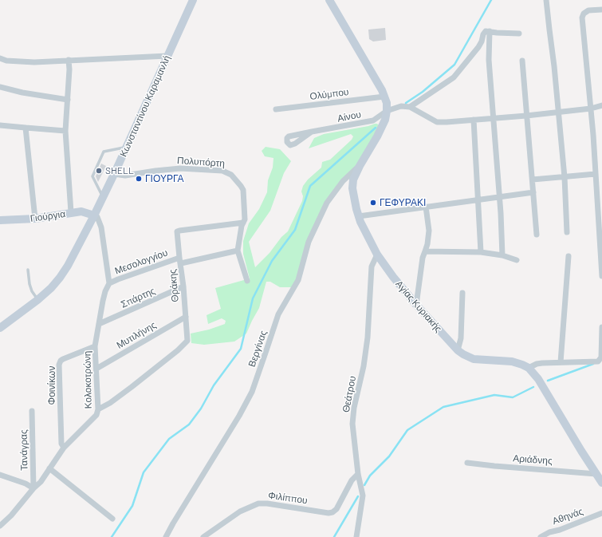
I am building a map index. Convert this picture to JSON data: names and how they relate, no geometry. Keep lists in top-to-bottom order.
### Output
{
  "streets": {
    "street": [
      "Ολύμπου",
      "Κωνσταντίνου Καραμανλή",
      "Αίνου",
      "Πολυπόρτη",
      "Γιούργια",
      "Μεσολογγίου",
      "Θράκης",
      "Σπάρτης",
      "Αγίας Κυριακής",
      "Μυτιλήνης",
      "Βεργίνας",
      "Κολοκοτρώνη",
      "Φοινίκων",
      "Θεάτρου",
      "Τανάγρας",
      "Αριάδνης",
      "Φιλίππου",
      "Αθηνάς"
    ]
  },
  "crossings": [
    ["Ολύμπου", "Αγίας Κυριακής"],
    ["Κωνσταντίνου Καραμανλή", "Πολυπόρτη"],
    ["Κωνσταντίνου Καραμανλή", "Γιούργια"],
    ["Κωνσταντίνου Καραμανλή", "Κολοκοτρώνη"],
    ["Αίνου", "Αγίας Κυριακής"],
    ["Πολυπόρτη", "Μεσολογγίου"],
    ["Πολυπόρτη", "Θράκης"],
    ["Γιούργια", "Κολοκοτρώνη"],
    ["Μεσολογγίου", "Θράκης"],
    ["Μεσολογγίου", "Κολοκοτρώνη"],
    ["Θράκης", "Σπάρτης"],
    ["Θράκης", "Μυτιλήνης"],
    ["Θράκης", "Κολοκοτρώνη"],
    ["Σπάρτης", "Κολοκοτρώνη"],
    ["Αγίας Κυριακής", "Βεργίνας"],
    ["Αγίας Κυριακής", "Θεάτρου"],
    ["Αγίας Κυριακής", "Αριάδνης"],
    ["Μυτιλήνης", "Κολοκοτρώνη"],
    ["Κολοκοτρώνη", "Φοινίκων"],
    ["Κολοκοτρώνη", "Τανάγρας"],
    ["Θεάτρου", "Φιλίππου"]
  ],
  "places": ["SHELL", "ΓΙΟΥΡΓΑ", "ΓΕΦΥΡΑΚΙ"]
}
